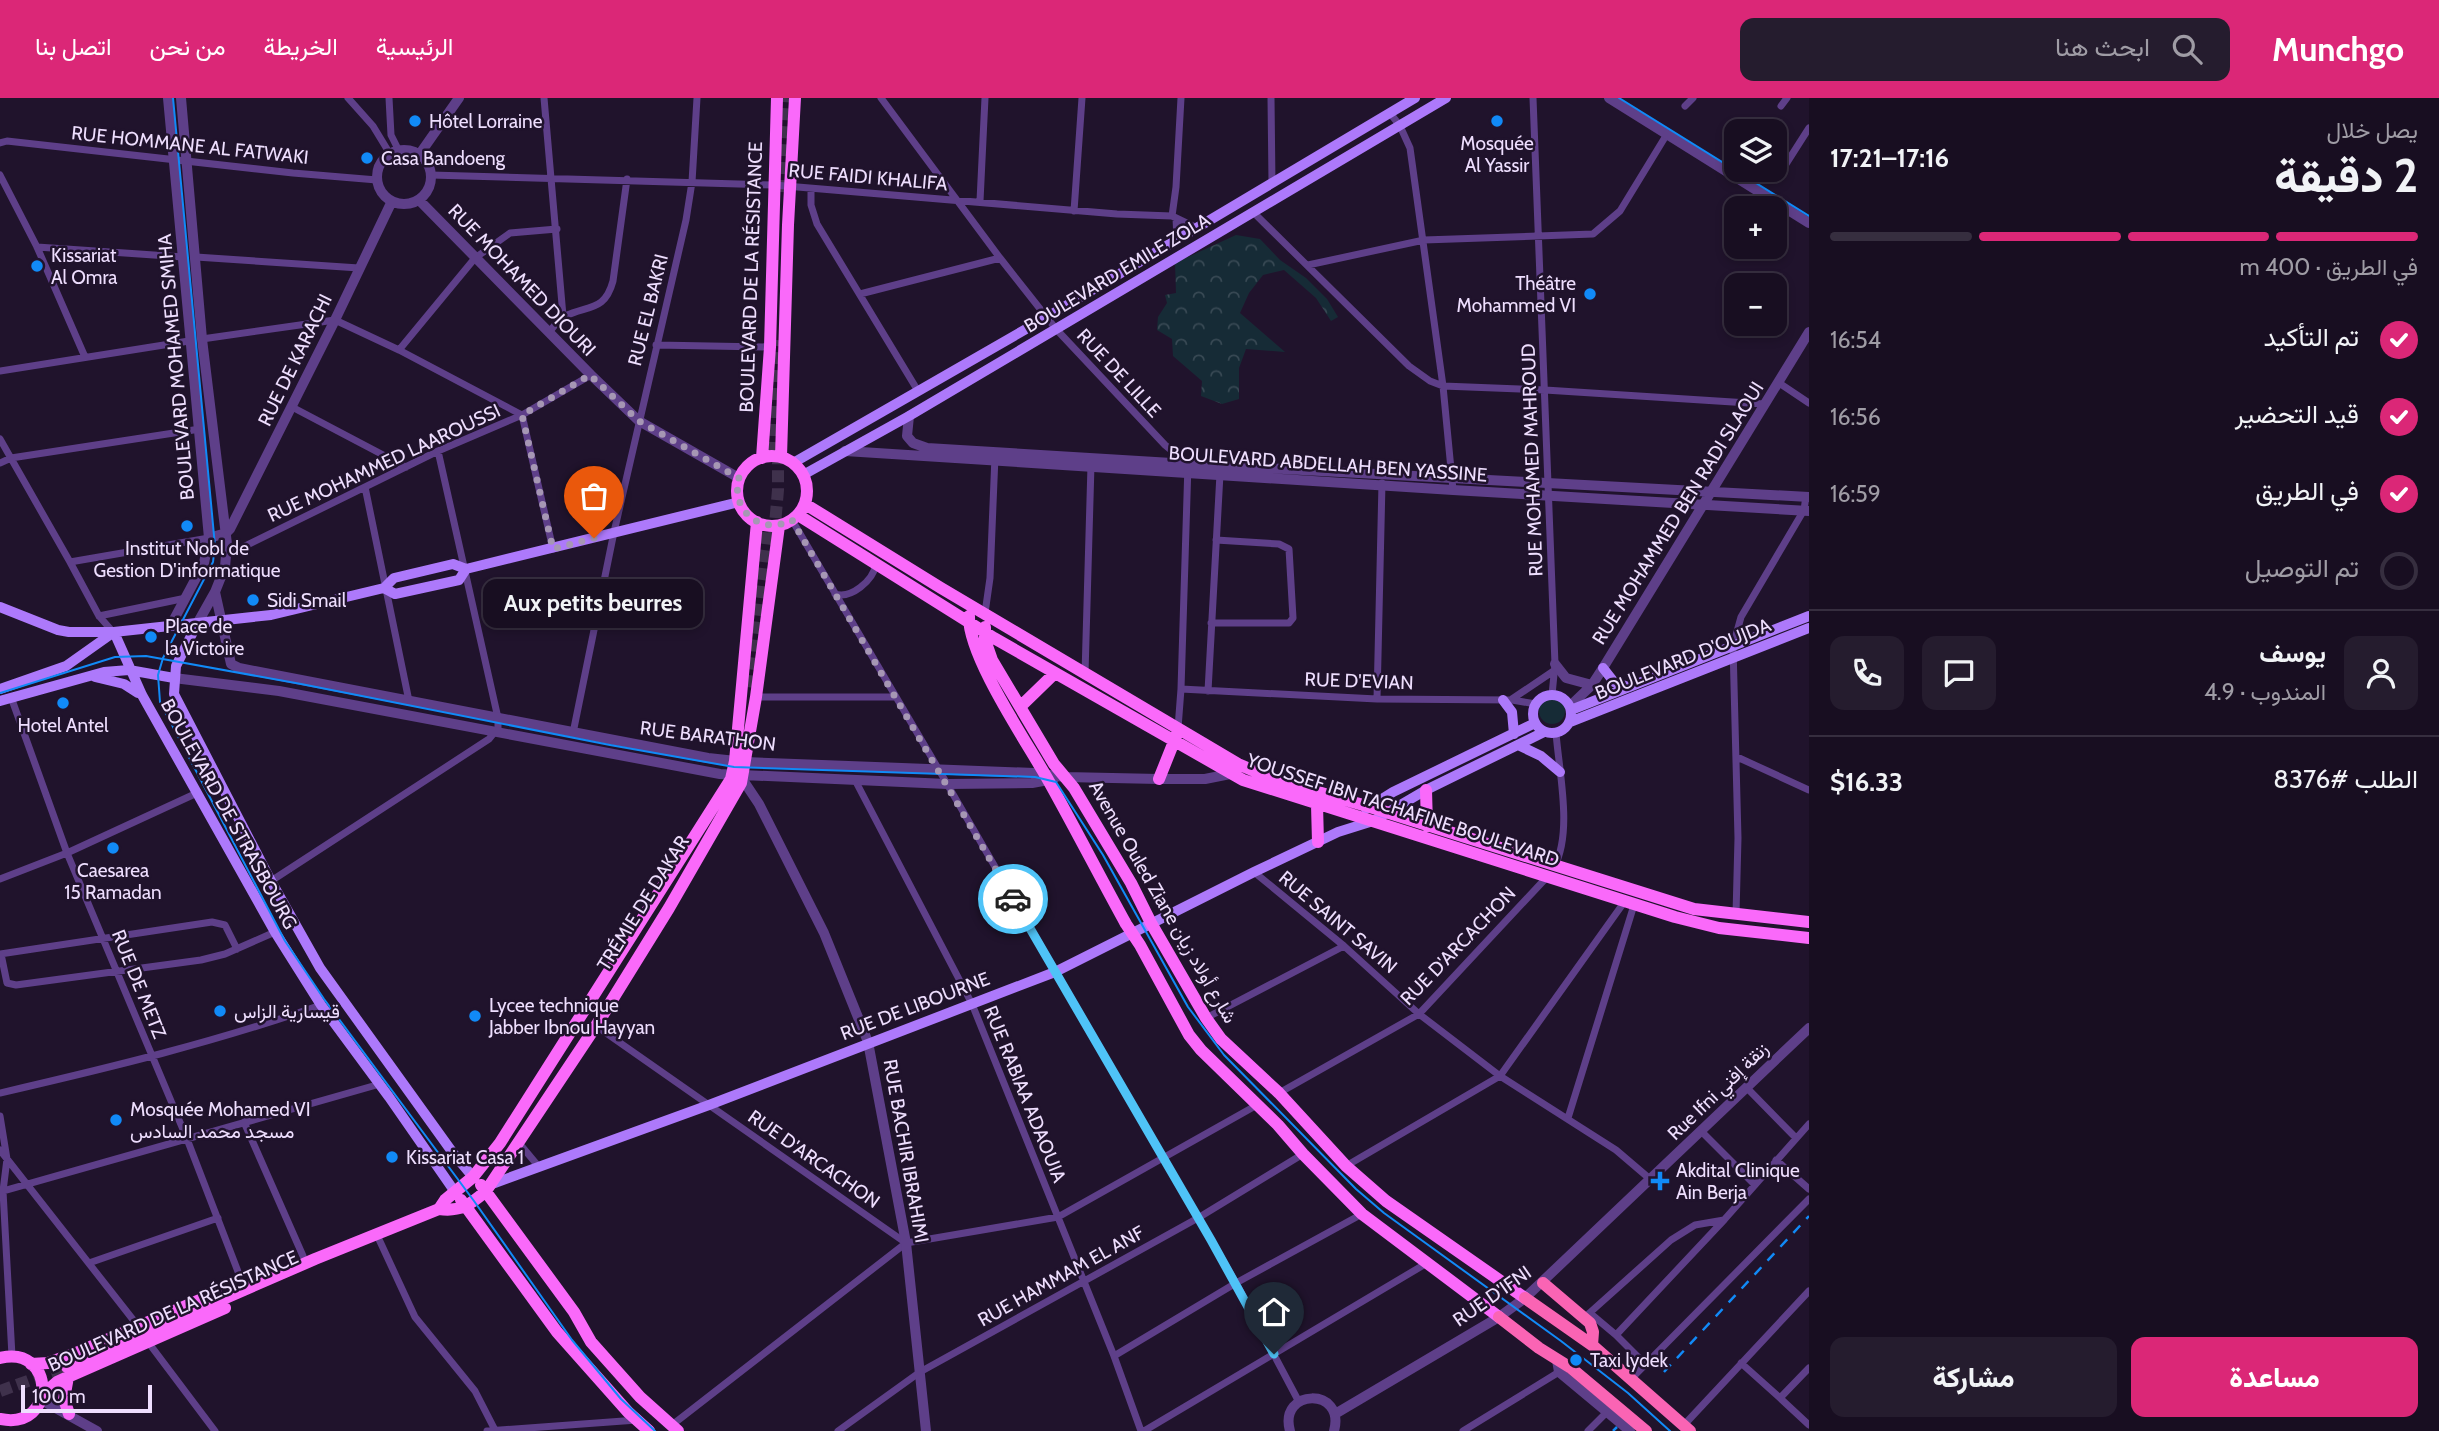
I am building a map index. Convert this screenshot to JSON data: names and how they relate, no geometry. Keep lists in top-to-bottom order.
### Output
{
  "streets": {
    "highway": ["Avenue Ouled Ziane شارع أولاد زيان"],
    "main road": [
      "BOULEVARD EMILE ZOLA",
      "BOULEVARD DE LA RÉSISTANCE",
      "BOULEVARD D'OUJDA",
      "YOUSSEF IBN TACHAFINE BOULEVARD",
      "BOULEVARD DE STRASBOURG",
      "TRÉMIE DE DAKAR",
      "RUE DE LIBOURNE"
    ],
    "street": [
      "RUE HOMMANE AL FATWAKI",
      "RUE FAIDI KHALIFA",
      "RUE MOHAMED DIOURI",
      "RUE EL BAKRI",
      "RUE DE KARACHI",
      "BOULEVARD MOHAMED SMIHA",
      "RUE DE LILLE",
      "RUE MOHAMED MAHROUD",
      "RUE MOHAMMED LAAROUSSI",
      "BOULEVARD ABDELLAH BEN YASSINE",
      "RUE MOHAMMED BEN RADI SLAOUI",
      "RUE D'EVIAN",
      "RUE BARATHON",
      "RUE SAINT SAVIN",
      "RUE D'ARCACHON",
      "RUE DE METZ",
      "Rue Ifni زنقة إفني",
      "RUE RABIAA ADAOUIA",
      "RUE BACHIR IBRAHIMI",
      "RUE HAMMAM EL ANF",
      "RUE D'IFNI"
    ]
  },
  "crossings": [
    ["RUE HOMMANE AL FATWAKI", "RUE FAIDI KHALIFA"],
    ["RUE HOMMANE AL FATWAKI", "RUE MOHAMED DIOURI"],
    ["RUE HOMMANE AL FATWAKI", "RUE DE KARACHI"],
    ["RUE HOMMANE AL FATWAKI", "BOULEVARD MOHAMED SMIHA"],
    ["RUE FAIDI KHALIFA", "BOULEVARD EMILE ZOLA"],
    ["RUE FAIDI KHALIFA", "BOULEVARD DE LA RÉSISTANCE"],
    ["RUE FAIDI KHALIFA", "RUE MOHAMED DIOURI"],
    ["RUE FAIDI KHALIFA", "RUE EL BAKRI"],
    ["RUE FAIDI KHALIFA", "RUE DE KARACHI"],
    ["RUE FAIDI KHALIFA", "RUE DE LILLE"],
    ["BOULEVARD EMILE ZOLA", "BOULEVARD DE LA RÉSISTANCE"],
    ["BOULEVARD EMILE ZOLA", "RUE MOHAMED DIOURI"],
    ["BOULEVARD EMILE ZOLA", "RUE DE LILLE"],
    ["BOULEVARD EMILE ZOLA", "BOULEVARD ABDELLAH BEN YASSINE"],
    ["BOULEVARD EMILE ZOLA", "YOUSSEF IBN TACHAFINE BOULEVARD"],
    ["BOULEVARD DE LA RÉSISTANCE", "RUE MOHAMED DIOURI"],
    ["BOULEVARD DE LA RÉSISTANCE", "RUE BARATHON"],
    ["BOULEVARD DE LA RÉSISTANCE", "YOUSSEF IBN TACHAFINE BOULEVARD"],
    ["BOULEVARD DE LA RÉSISTANCE", "BOULEVARD DE STRASBOURG"],
    ["BOULEVARD DE LA RÉSISTANCE", "TRÉMIE DE DAKAR"],
    ["BOULEVARD DE LA RÉSISTANCE", "RUE D'ARCACHON"],
    ["BOULEVARD DE LA RÉSISTANCE", "RUE DE METZ"],
    ["BOULEVARD DE LA RÉSISTANCE", "RUE DE LIBOURNE"],
    ["BOULEVARD DE LA RÉSISTANCE", "RUE BACHIR IBRAHIMI"],
    ["RUE MOHAMED DIOURI", "RUE EL BAKRI"],
    ["RUE MOHAMED DIOURI", "RUE DE KARACHI"],
    ["RUE MOHAMED DIOURI", "RUE MOHAMMED LAAROUSSI"],
    ["RUE MOHAMED DIOURI", "YOUSSEF IBN TACHAFINE BOULEVARD"],
    ["RUE EL BAKRI", "RUE BARATHON"],
    ["RUE DE KARACHI", "BOULEVARD MOHAMED SMIHA"],
    ["BOULEVARD MOHAMED SMIHA", "RUE MOHAMMED LAAROUSSI"],
    ["BOULEVARD MOHAMED SMIHA", "BOULEVARD DE STRASBOURG"],
    ["RUE DE LILLE", "BOULEVARD ABDELLAH BEN YASSINE"],
    ["RUE MOHAMED MAHROUD", "BOULEVARD ABDELLAH BEN YASSINE"],
    ["RUE MOHAMED MAHROUD", "RUE MOHAMMED BEN RADI SLAOUI"],
    ["RUE MOHAMED MAHROUD", "BOULEVARD D'OUJDA"],
    ["RUE MOHAMED MAHROUD", "RUE D'EVIAN"],
    ["BOULEVARD ABDELLAH BEN YASSINE", "RUE MOHAMMED BEN RADI SLAOUI"],
    ["RUE MOHAMMED BEN RADI SLAOUI", "BOULEVARD D'OUJDA"],
    ["RUE MOHAMMED BEN RADI SLAOUI", "RUE D'EVIAN"],
    ["BOULEVARD D'OUJDA", "RUE D'EVIAN"],
    ["RUE BARATHON", "Avenue Ouled Ziane شارع أولاد زيان"],
    ["YOUSSEF IBN TACHAFINE BOULEVARD", "Avenue Ouled Ziane شارع أولاد زيان"],
    ["YOUSSEF IBN TACHAFINE BOULEVARD", "RUE D'ARCACHON"],
    ["Avenue Ouled Ziane شارع أولاد زيان", "RUE D'ARCACHON"],
    ["Avenue Ouled Ziane شارع أولاد زيان", "RUE DE LIBOURNE"],
    ["Avenue Ouled Ziane شارع أولاد زيان", "RUE HAMMAM EL ANF"],
    ["Avenue Ouled Ziane شارع أولاد زيان", "RUE D'IFNI"],
    ["RUE SAINT SAVIN", "RUE D'ARCACHON"],
    ["RUE SAINT SAVIN", "RUE DE LIBOURNE"],
    ["RUE SAINT SAVIN", "Rue Ifni زنقة إفني"],
    ["RUE SAINT SAVIN", "RUE D'IFNI"],
    ["RUE D'ARCACHON", "RUE DE LIBOURNE"],
    ["RUE D'ARCACHON", "RUE BACHIR IBRAHIMI"],
    ["RUE DE LIBOURNE", "RUE RABIAA ADAOUIA"],
    ["RUE DE LIBOURNE", "RUE BACHIR IBRAHIMI"],
    ["Rue Ifni زنقة إفني", "RUE D'IFNI"],
    ["RUE RABIAA ADAOUIA", "RUE HAMMAM EL ANF"],
    ["RUE BACHIR IBRAHIMI", "RUE HAMMAM EL ANF"]
  ],
  "places": {
    "other": [
      "Hôtel Lorraine",
      "Mosquée Al Yassir",
      "Casa Bandoeng",
      "Kissariat Al Omra",
      "Théâtre Mohammed VI",
      "Institut Nobl de Gestion D'informatique",
      "Aux petits beurres",
      "Sidi Smail",
      "Place de la Victoire",
      "Hotel Antel",
      "Caesarea 15 Ramadan",
      "قيسارية الزاس",
      "Lycee technique Jabber Ibnou Hayyan",
      "Mosquée Mohamed VI مسجد محمد السادس",
      "Kissariat Casa 1",
      "Taxi lydek"
    ],
    "health": ["Akdital Clinique Ain Berja"]
  },
  "scale_bar": "100 m",
  "page": {
    "header": "Munchgo",
    "search": "ابحث هنا",
    "nav": [
      "الرئيسية",
      "الخريطة",
      "من نحن",
      "اتصل بنا"
    ],
    "heading": ["2 دقيقة", "يصل خلال", "17:16–17:21"],
    "panel": [
      "يوسف",
      "المندوب · 4.9",
      "الطلب #8376",
      "$16.33"
    ],
    "map_buttons": ["+", "−"],
    "bar": "في الطريق · 400 m",
    "list": [
      ["تم التأكيد", "16:54"],
      ["قيد التحضير", "16:56"],
      ["في الطريق", "16:59"],
      "تم التوصيل"
    ],
    "bubble": "Aux petits beurres",
    "buttons": ["مساعدة", "مشاركة"],
    "scale": "100 m"
  }
}
